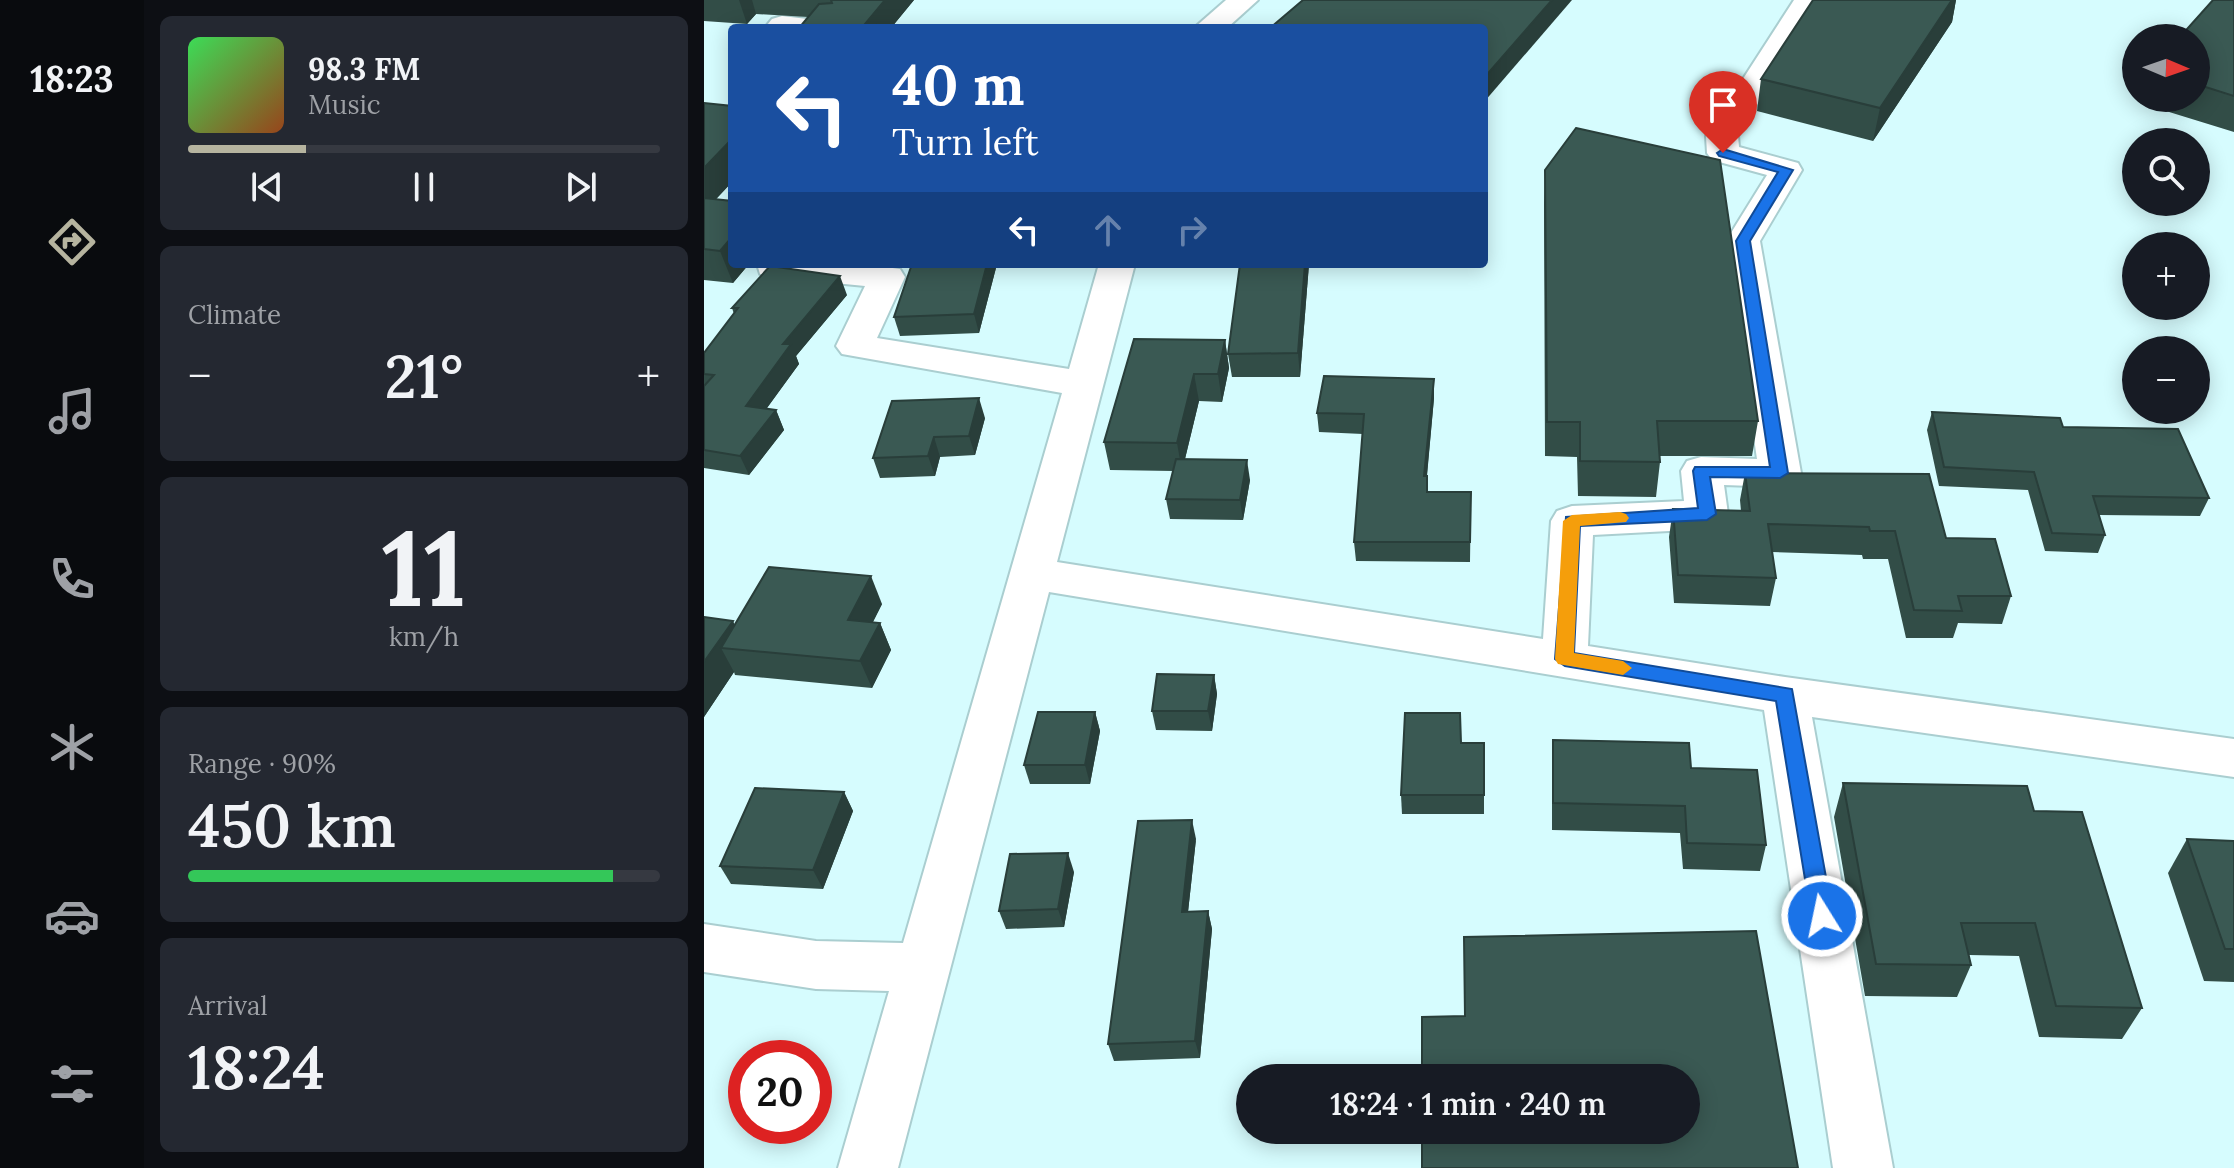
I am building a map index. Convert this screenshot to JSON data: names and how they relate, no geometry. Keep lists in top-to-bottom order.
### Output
{
  "north": "right",
  "page": {
    "tabs": "18:23",
    "map_buttons": ["+", "−"],
    "turn": ["40 m", "Turn left"],
    "song": ["98.3 FM", "Music"],
    "tile": [
      "Climate",
      ["11", "km/h"],
      ["Range · 90%", "450 km"],
      ["Arrival", "18:24"]
    ],
    "heat": ["−", "21°", "+"],
    "limit": "20",
    "trip": "18:24 · 1 min · 240 m"
  }
}
